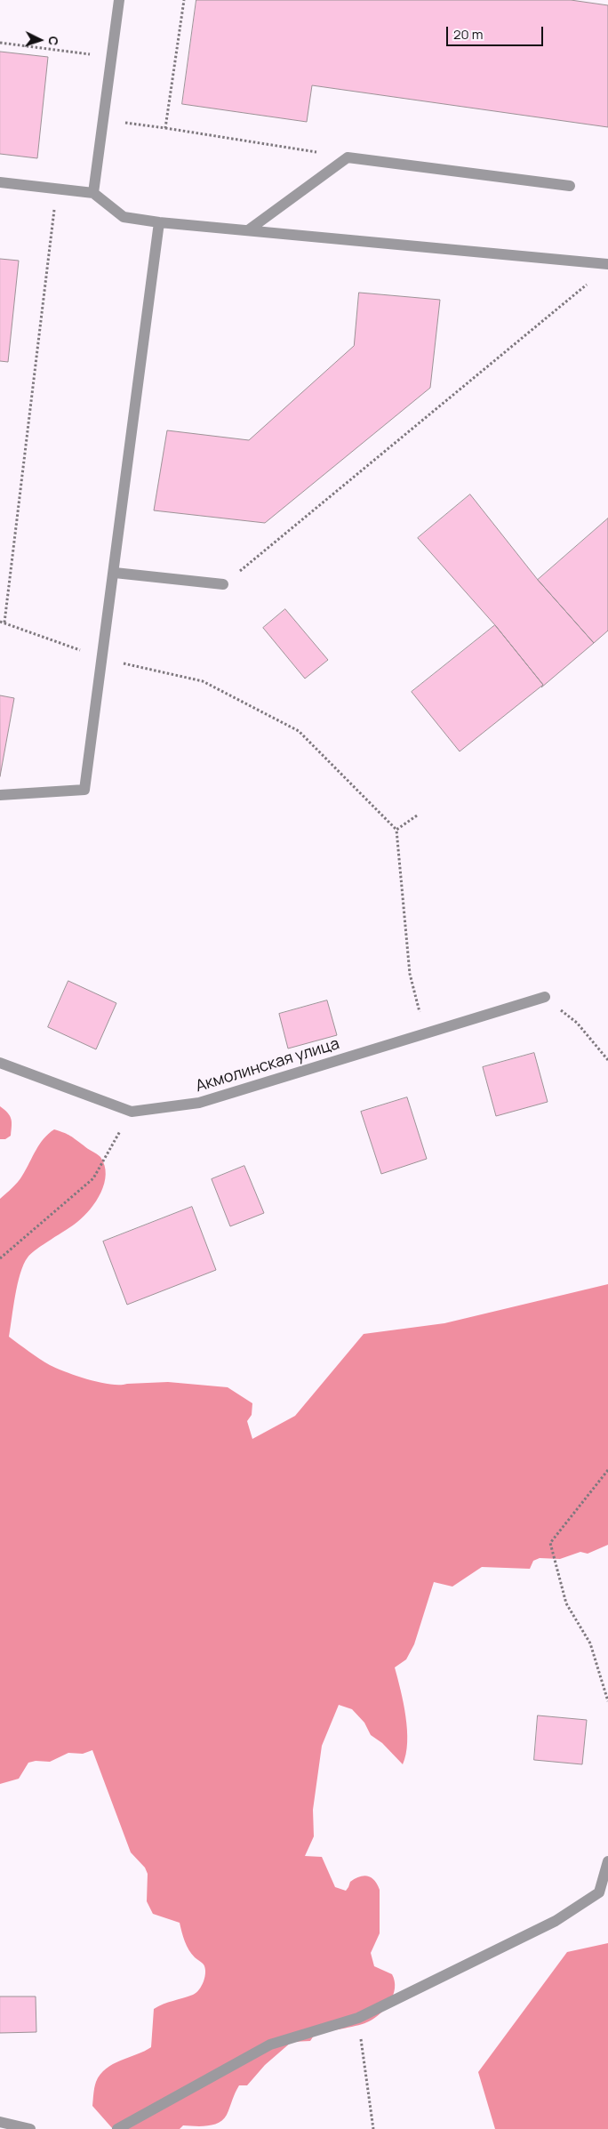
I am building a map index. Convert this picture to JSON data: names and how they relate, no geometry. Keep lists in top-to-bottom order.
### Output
{
  "streets": {
    "street": ["Акмолинская улица"]
  },
  "scale_bar": "20 m",
  "north": "right"
}
